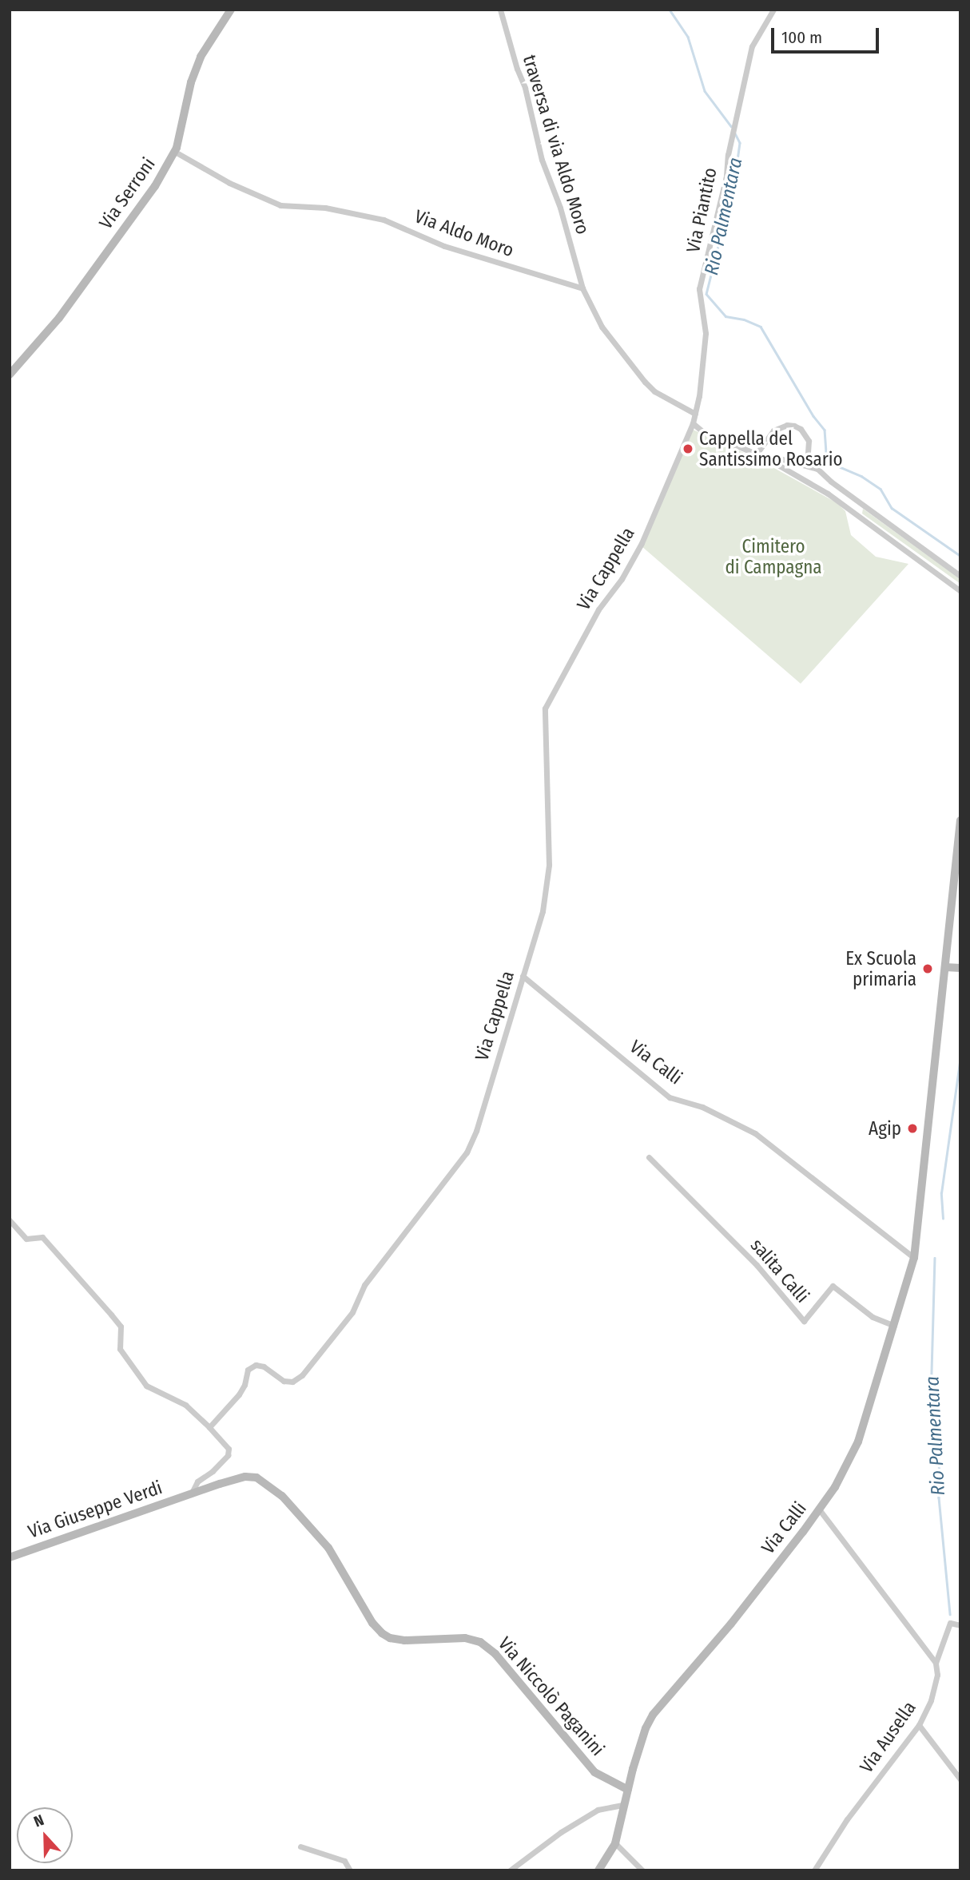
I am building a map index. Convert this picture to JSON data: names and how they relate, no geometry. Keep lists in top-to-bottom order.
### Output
{
  "streets": {
    "street": [
      "traversa di via Aldo Moro",
      "Via Serroni",
      "Via Piantito",
      "Via Aldo Moro",
      "Via Cappella",
      "Via Calli",
      "salita Calli",
      "Via Giuseppe Verdi",
      "Via Niccolò Paganini",
      "Via Ausella"
    ]
  },
  "crossings": [
    ["traversa di via Aldo Moro", "Via Aldo Moro"],
    ["Via Serroni", "Via Aldo Moro"],
    ["Via Piantito", "Via Cappella"],
    ["Via Cappella", "Via Calli"],
    ["Via Calli", "salita Calli"],
    ["Via Calli", "Via Niccolò Paganini"],
    ["Via Giuseppe Verdi", "Via Niccolò Paganini"]
  ],
  "water": ["Rio Palmentara"],
  "parks": ["Cimitero di Campagna"],
  "places": ["Cappella del Santissimo Rosario", "Ex Scuola primaria", "Agip"],
  "scale_bar": "100 m",
  "north": "top"
}
